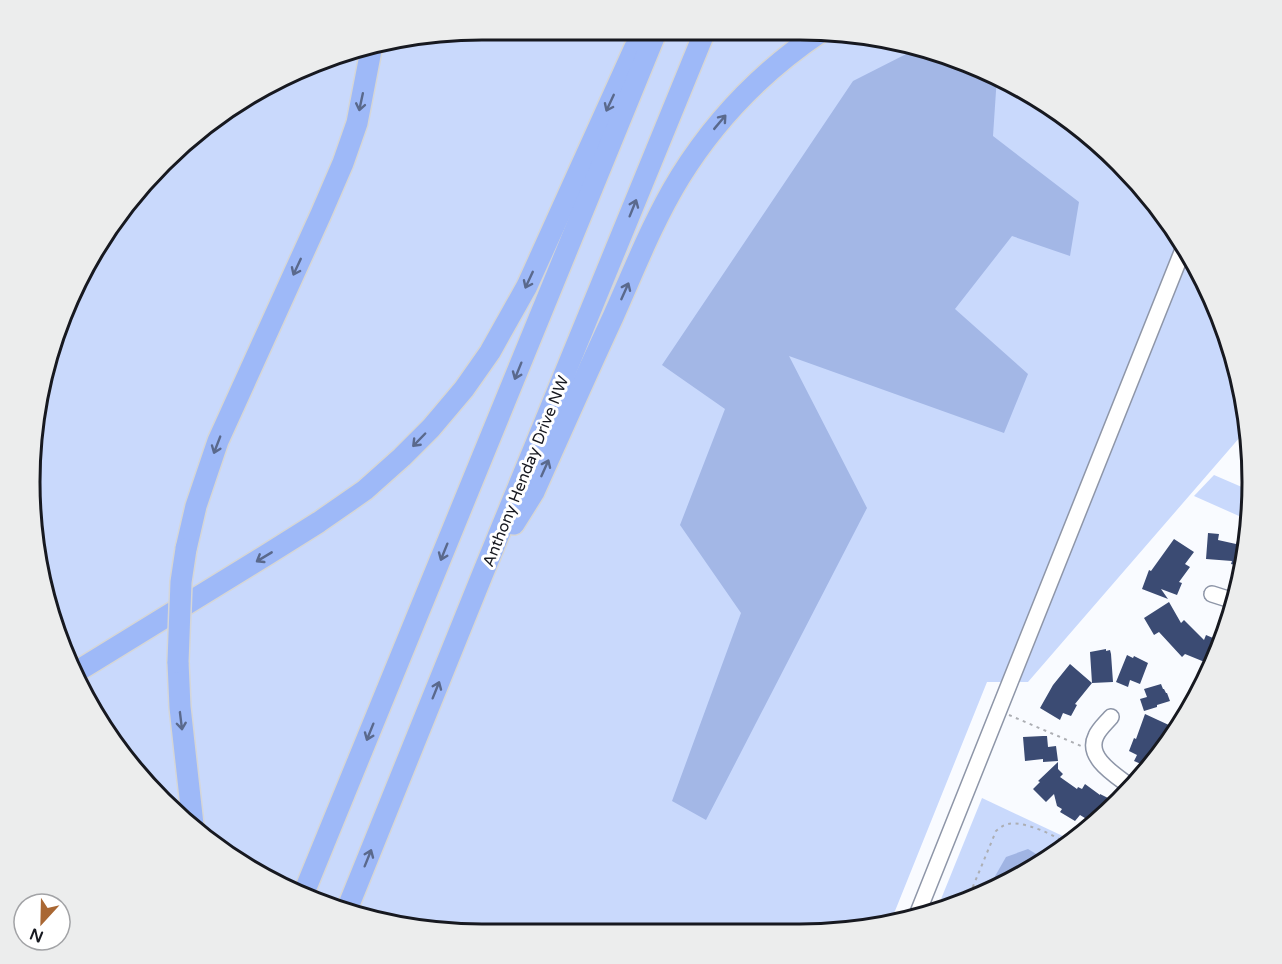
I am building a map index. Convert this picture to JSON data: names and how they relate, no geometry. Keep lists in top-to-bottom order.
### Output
{
  "streets": {
    "highway": ["Anthony Henday Drive NW"]
  },
  "north": "bottom"
}
